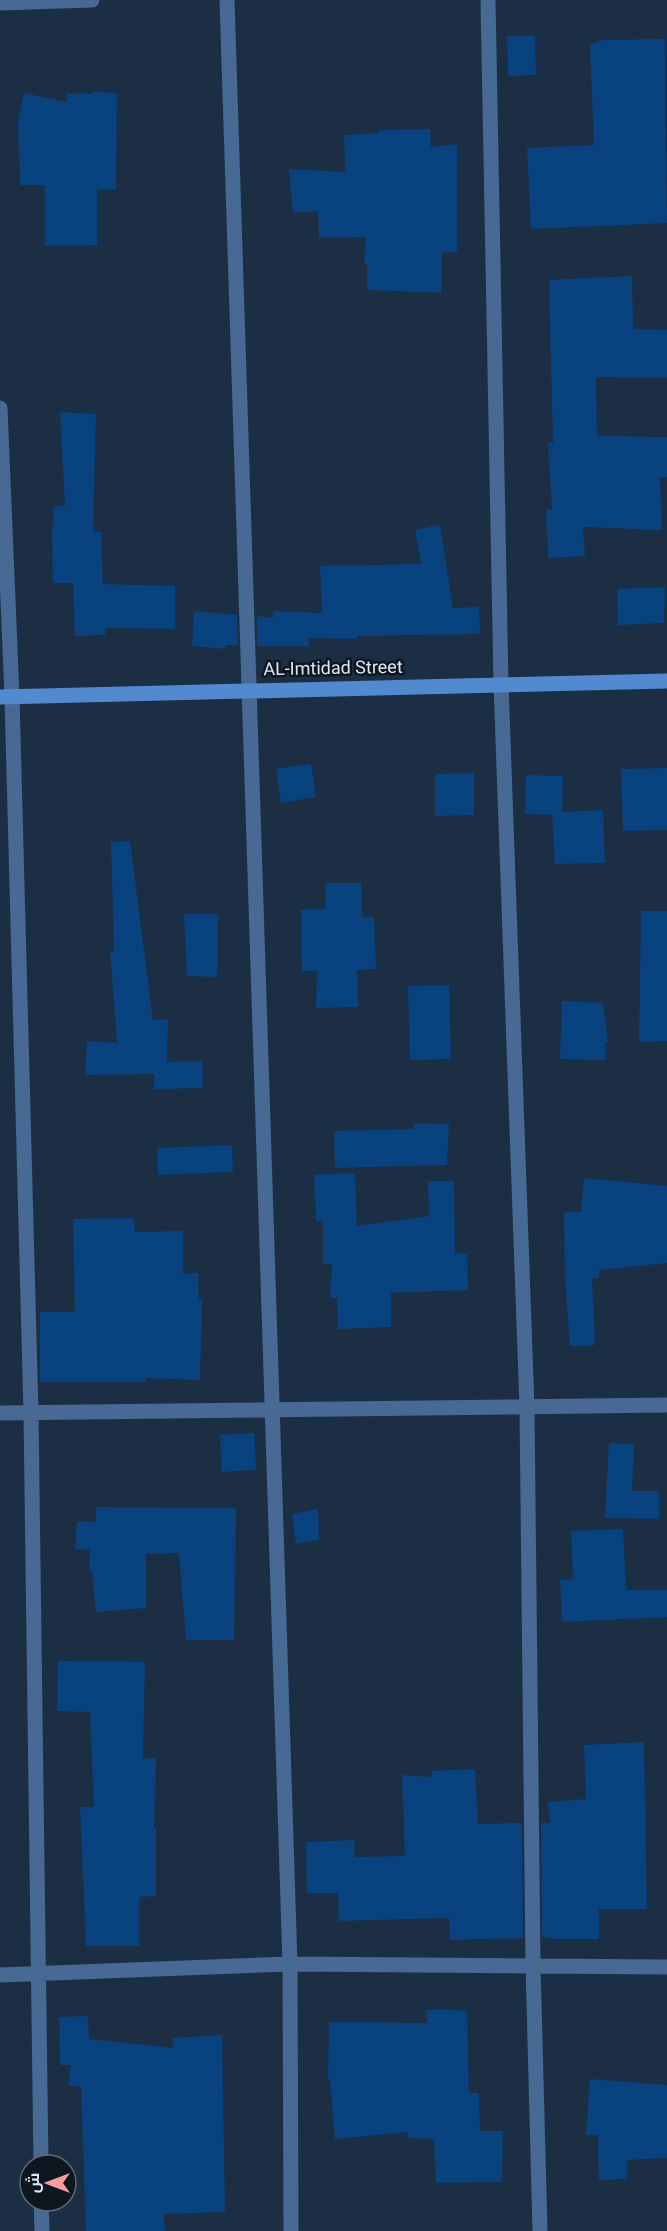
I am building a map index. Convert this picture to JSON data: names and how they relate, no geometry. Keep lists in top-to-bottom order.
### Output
{
  "streets": {
    "street": ["AL-Imtidad Street"]
  },
  "north": "left"
}
